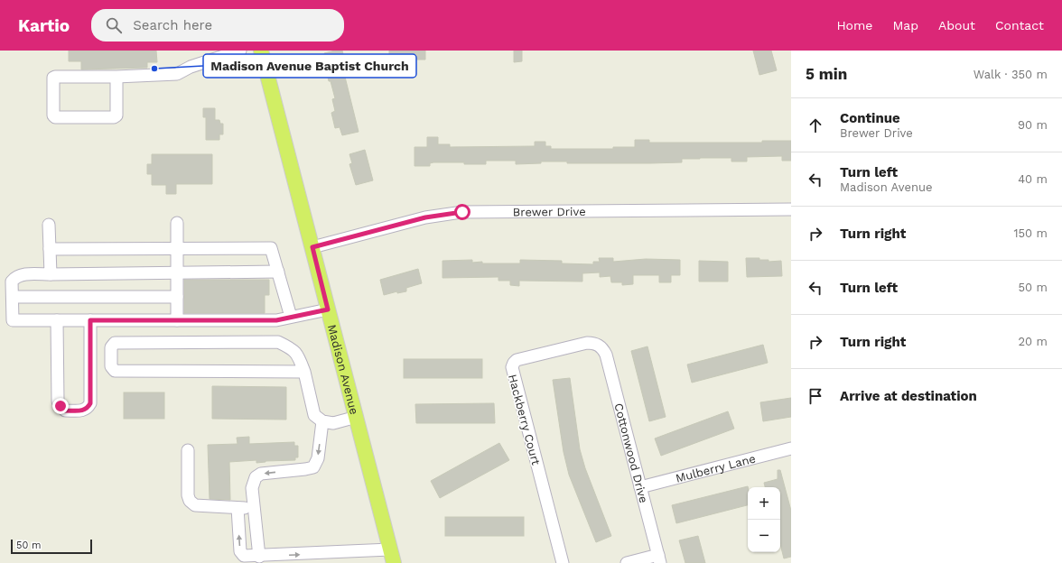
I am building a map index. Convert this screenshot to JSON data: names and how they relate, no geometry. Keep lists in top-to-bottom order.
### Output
{
  "streets": {
    "main road": ["Madison Avenue"],
    "street": [
      "Brewer Drive",
      "Hackberry Court",
      "Cottonwood Drive",
      "Mulberry Lane"
    ]
  },
  "crossings": [
    ["Brewer Drive", "Madison Avenue"],
    ["Hackberry Court", "Cottonwood Drive"],
    ["Cottonwood Drive", "Mulberry Lane"]
  ],
  "places": ["Madison Avenue Baptist Church"],
  "scale_bar": "50 m",
  "page": {
    "header": "Kartio",
    "search": "Search here",
    "nav": [
      "Home",
      "Map",
      "About",
      "Contact"
    ],
    "heading": ["5 min", "Walk · 350 m"],
    "list": [
      ["Continue", "Brewer Drive", "90 m"],
      ["Turn left", "Madison Avenue", "40 m"],
      ["Turn right", "150 m"],
      ["Turn left", "50 m"],
      ["Turn right", "20 m"],
      "Arrive at destination"
    ],
    "map_buttons": ["+", "−"],
    "scale": "50 m"
  }
}
